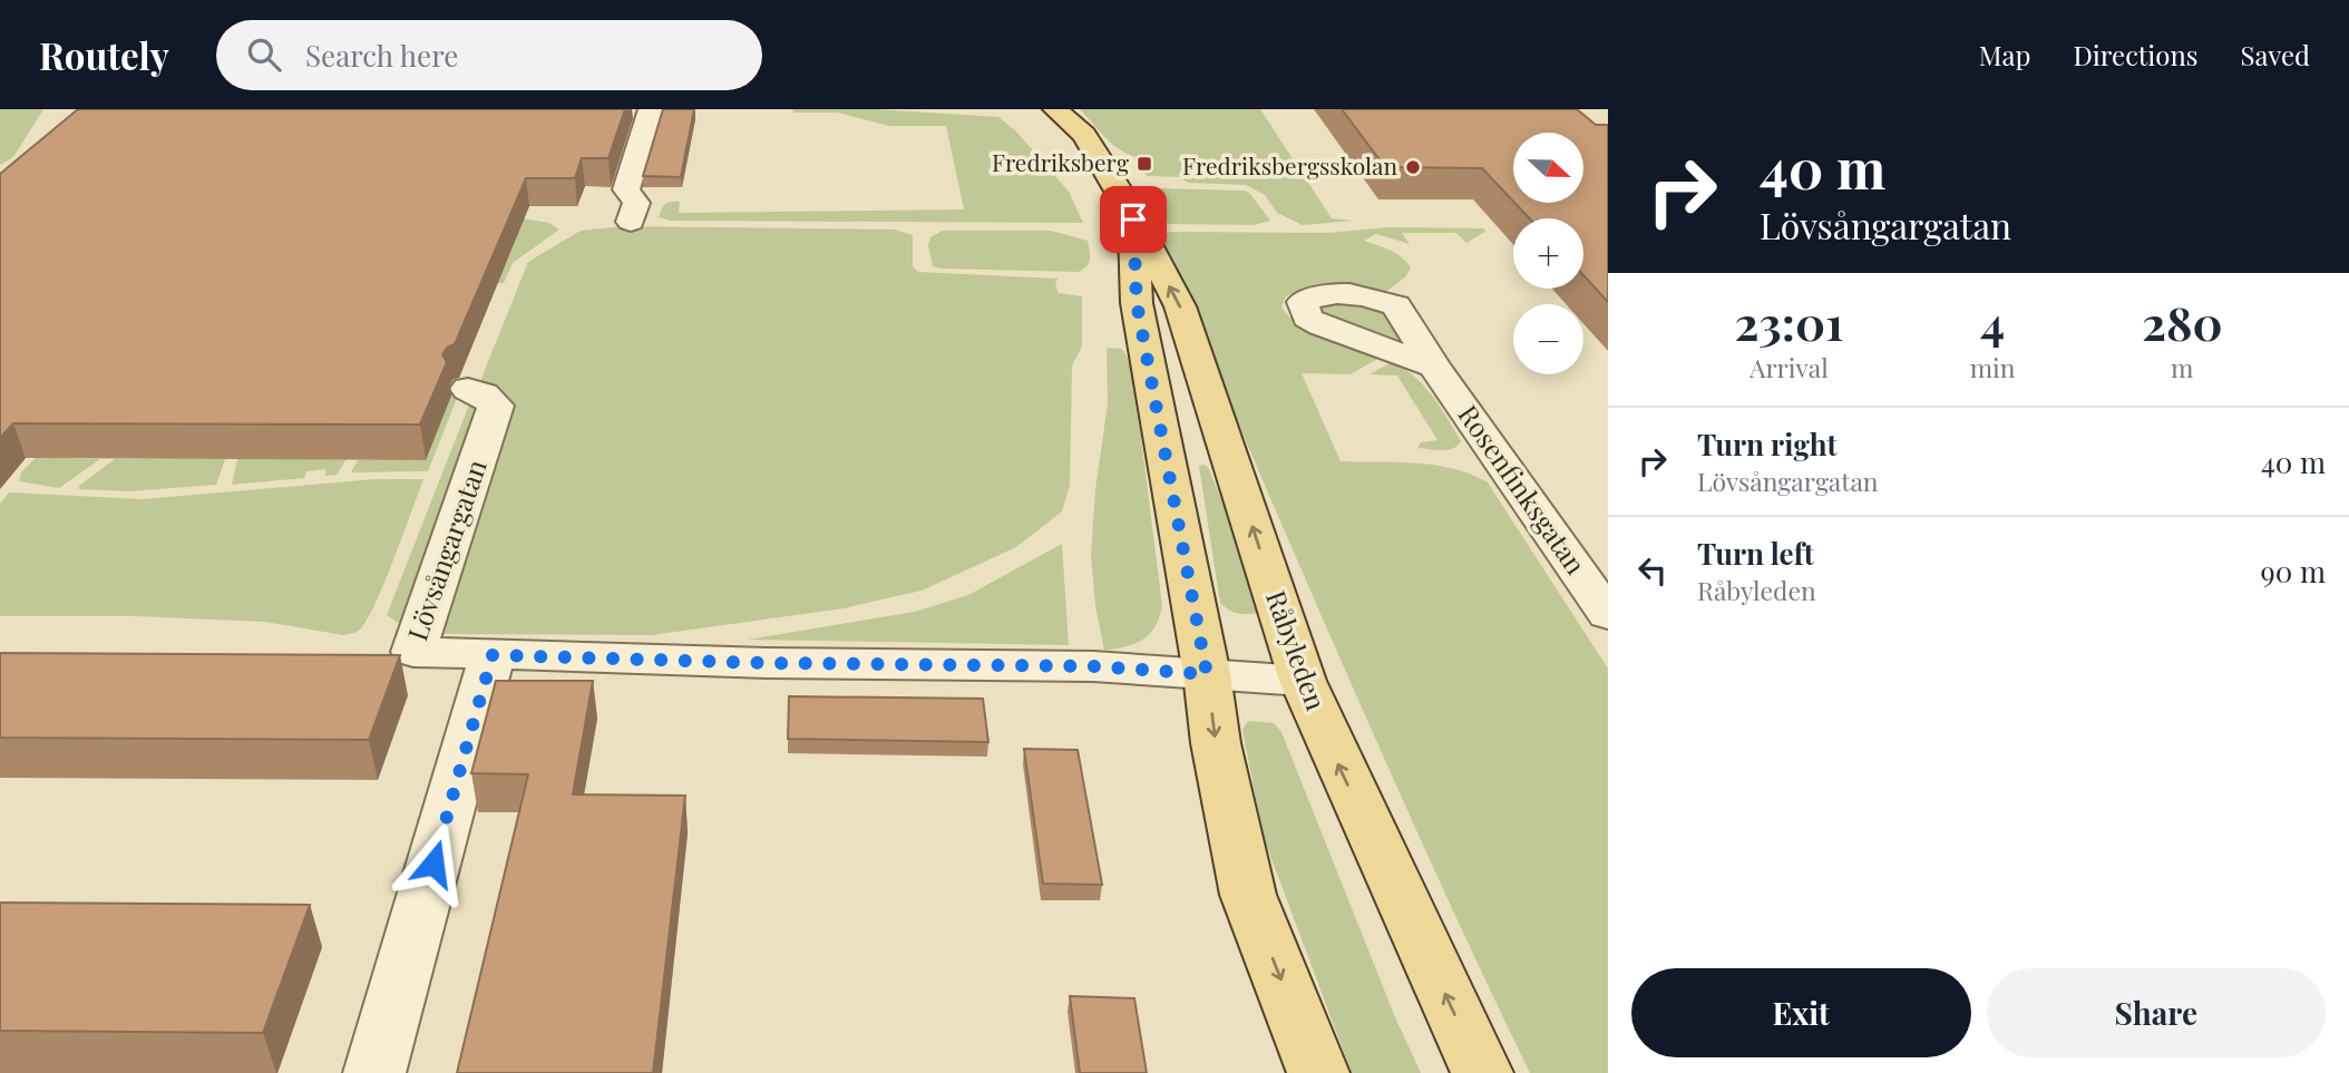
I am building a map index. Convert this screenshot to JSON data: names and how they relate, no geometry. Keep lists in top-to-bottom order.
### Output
{
  "streets": {
    "main road": ["Råbyleden"],
    "street": ["Rosenfinksgatan", "Lövsångargatan"]
  },
  "crossings": [
    ["Lövsångargatan", "Råbyleden"]
  ],
  "places": {
    "transit": ["Fredriksberg"],
    "other": ["Fredriksbergsskolan"]
  },
  "north": "right",
  "page": {
    "header": "Routely",
    "search": "Search here",
    "nav": ["Map", "Directions", "Saved"],
    "turn": ["40 m", "Lövsångargatan"],
    "map_buttons": ["+", "−"],
    "eta": [
      "23:01",
      "Arrival",
      "4",
      "min",
      "280",
      "m"
    ],
    "list": [
      {
        "name": "Turn right",
        "note": "Lövsångargatan",
        "value": "40 m"
      },
      {
        "name": "Turn left",
        "note": "Råbyleden",
        "value": "90 m"
      }
    ],
    "buttons": ["Exit", "Share"]
  }
}
